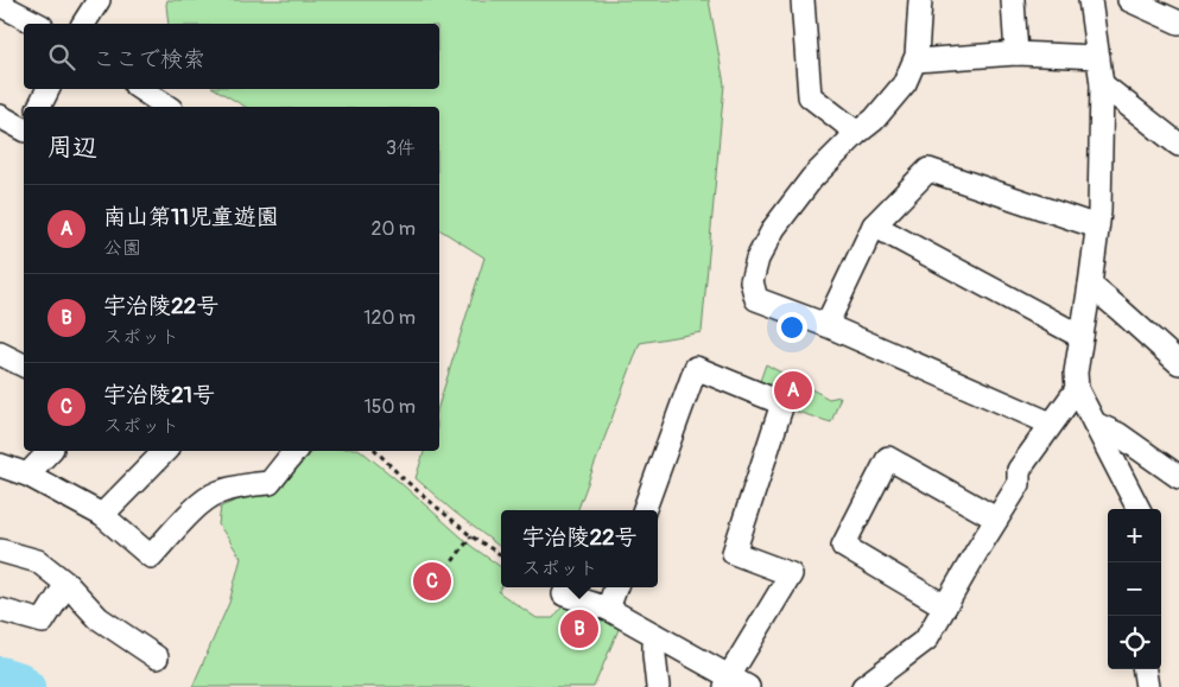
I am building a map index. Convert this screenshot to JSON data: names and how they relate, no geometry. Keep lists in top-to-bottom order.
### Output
{
  "page": {
    "search": "ここで検索",
    "heading": ["周辺", "3件"],
    "list": [
      {
        "mark": "A",
        "name": "南山第11児童遊園",
        "note": "公園",
        "value": "20 m"
      },
      {
        "mark": "B",
        "name": "宇治陵22号",
        "note": "スポット",
        "value": "120 m"
      },
      {
        "mark": "C",
        "name": "宇治陵21号",
        "note": "スポット",
        "value": "150 m"
      }
    ],
    "pins": ["A", "C", "B"],
    "map_buttons": ["+", "−"],
    "popup": ["宇治陵22号", "スポット"]
  }
}
